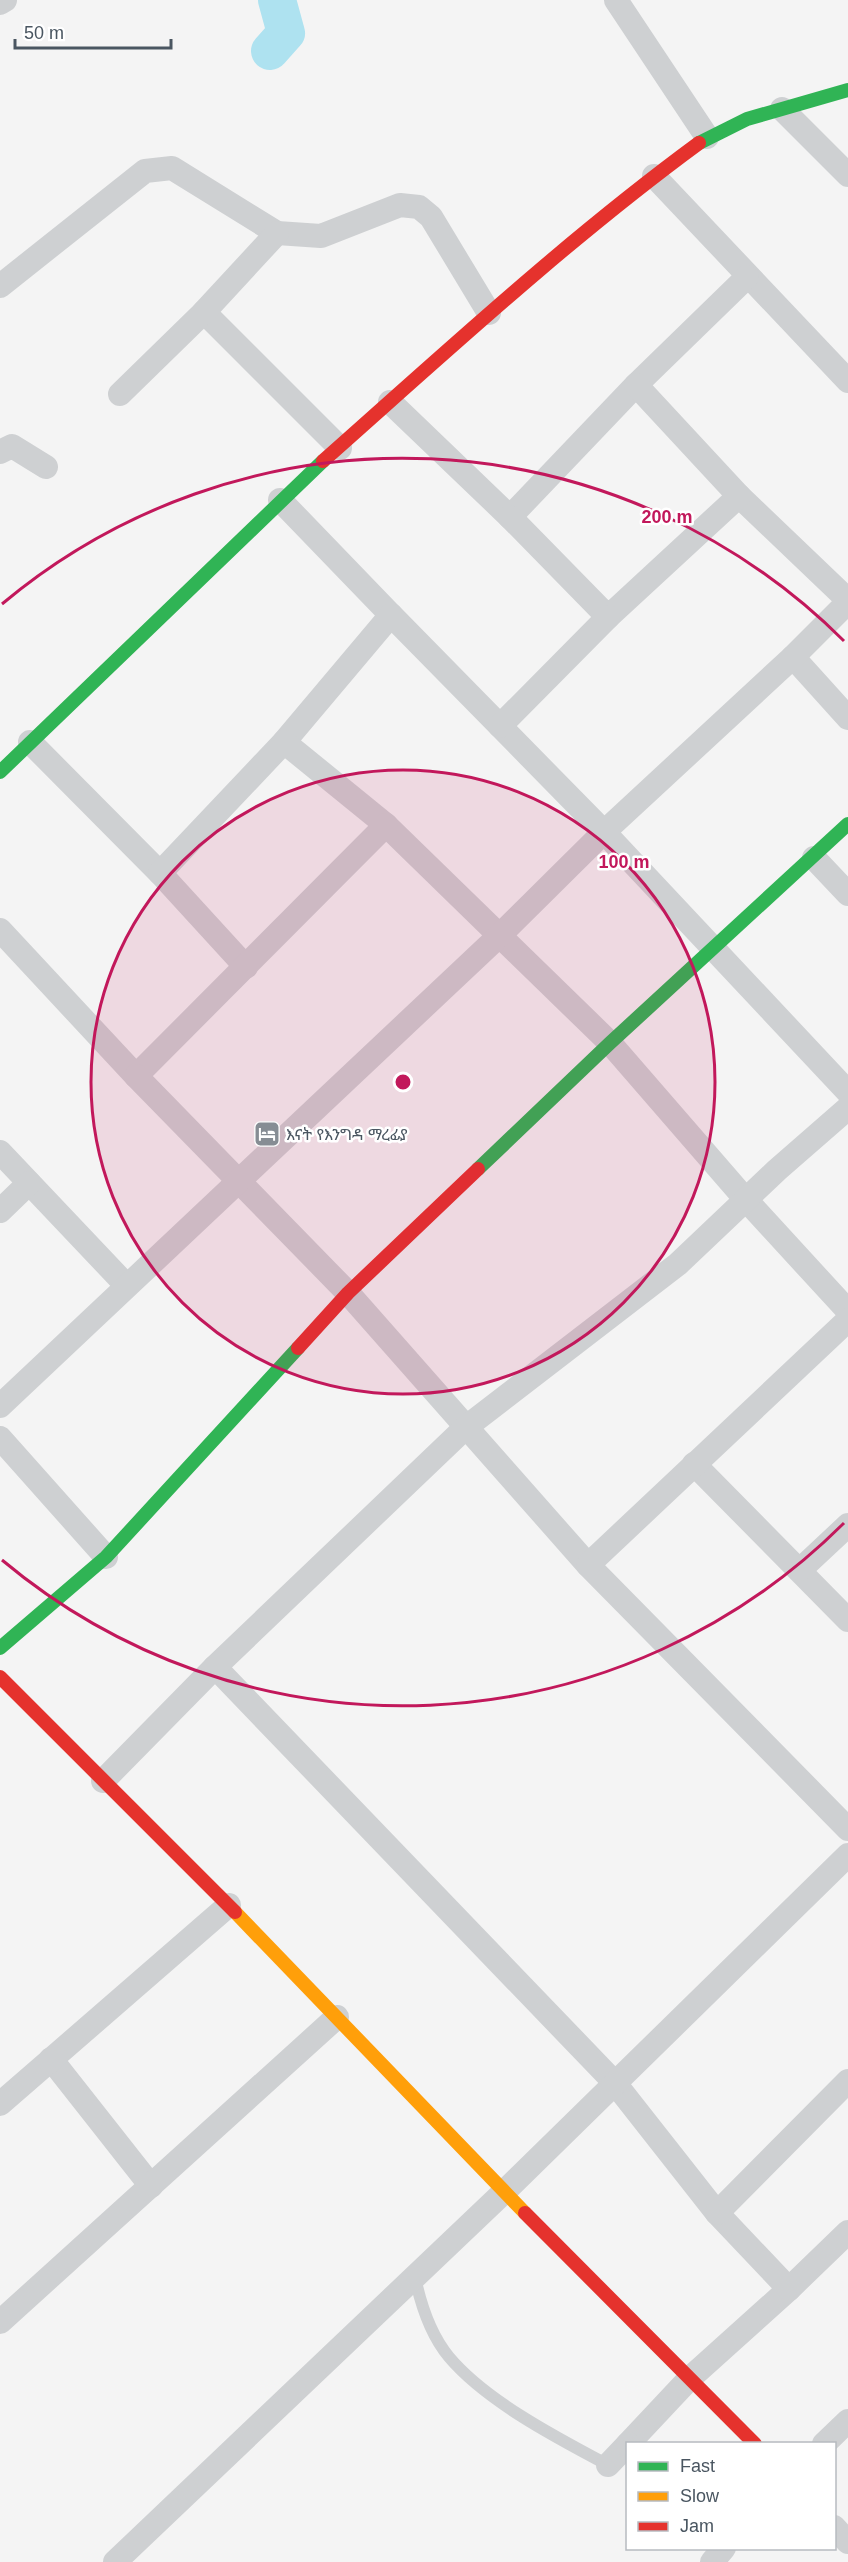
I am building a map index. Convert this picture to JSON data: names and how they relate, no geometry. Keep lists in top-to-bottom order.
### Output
{
  "places": {
    "hotel": ["እናት የእንግዳ ማረፊያ"]
  },
  "legend": ["Fast", "Slow", "Jam"],
  "scale_bar": "50 m",
  "rings": ["200 m", "100 m"]
}
